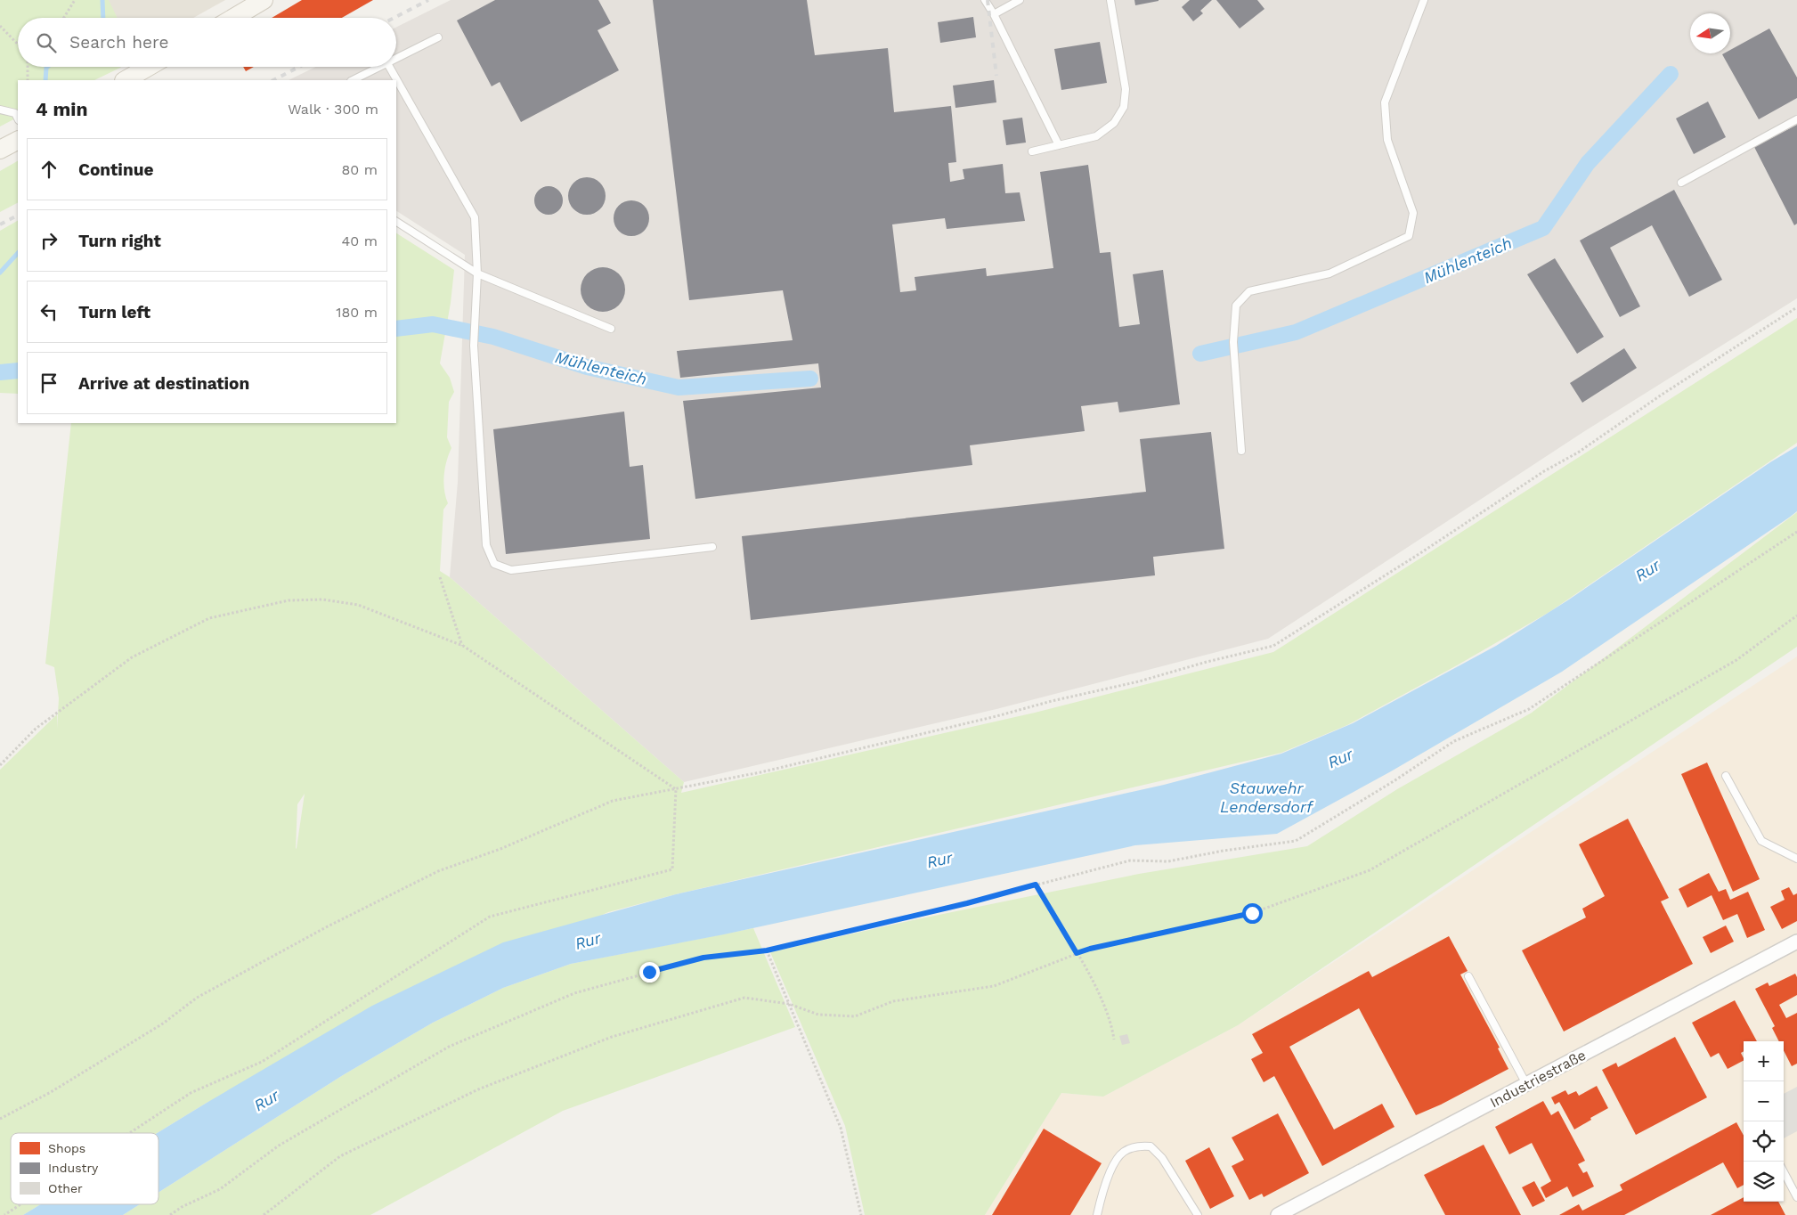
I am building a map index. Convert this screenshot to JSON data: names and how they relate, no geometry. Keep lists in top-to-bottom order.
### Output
{
  "streets": {
    "street": ["Industriestraße"]
  },
  "water": ["Mühlenteich", "Rur", "Stauwehr Lendersdorf"],
  "legend": ["Shops", "Industry", "Other"],
  "north": "left",
  "page": {
    "search": "Search here",
    "heading": ["4 min", "Walk · 300 m"],
    "list": [
      ["Continue", "80 m"],
      ["Turn right", "40 m"],
      ["Turn left", "180 m"],
      "Arrive at destination"
    ],
    "map_buttons": ["+", "−"]
  }
}
